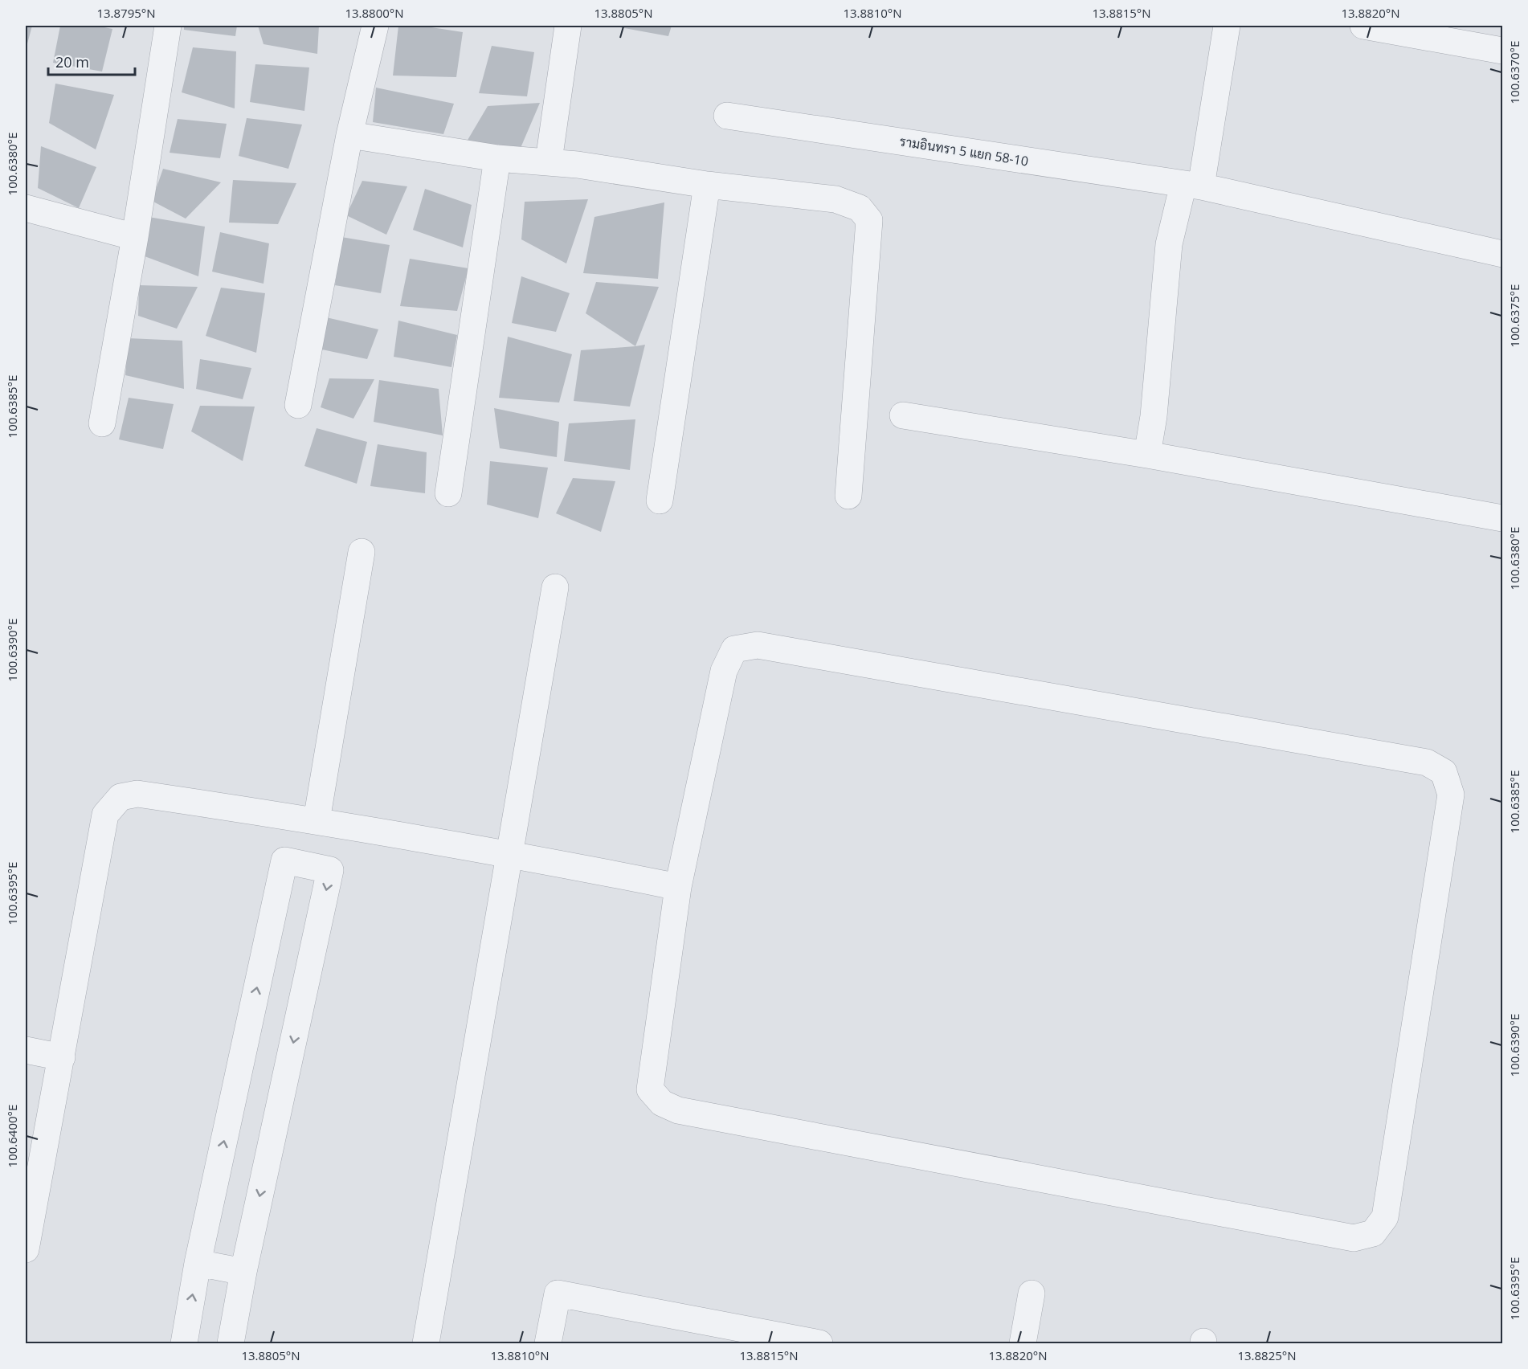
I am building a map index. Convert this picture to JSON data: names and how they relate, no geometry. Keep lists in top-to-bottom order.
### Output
{
  "streets": {
    "street": ["รามอินทรา 5 แยก 58-10"]
  },
  "scale_bar": "20 m",
  "coordinates": [
    "13.8795°N",
    "13.8800°N",
    "13.8805°N",
    "13.8810°N",
    "13.8815°N",
    "13.8820°N",
    "100.6370°E",
    "100.6380°E",
    "100.6375°E",
    "100.6385°E",
    "100.6390°E",
    "100.6395°E",
    "100.6400°E",
    "13.8825°N"
  ]
}
